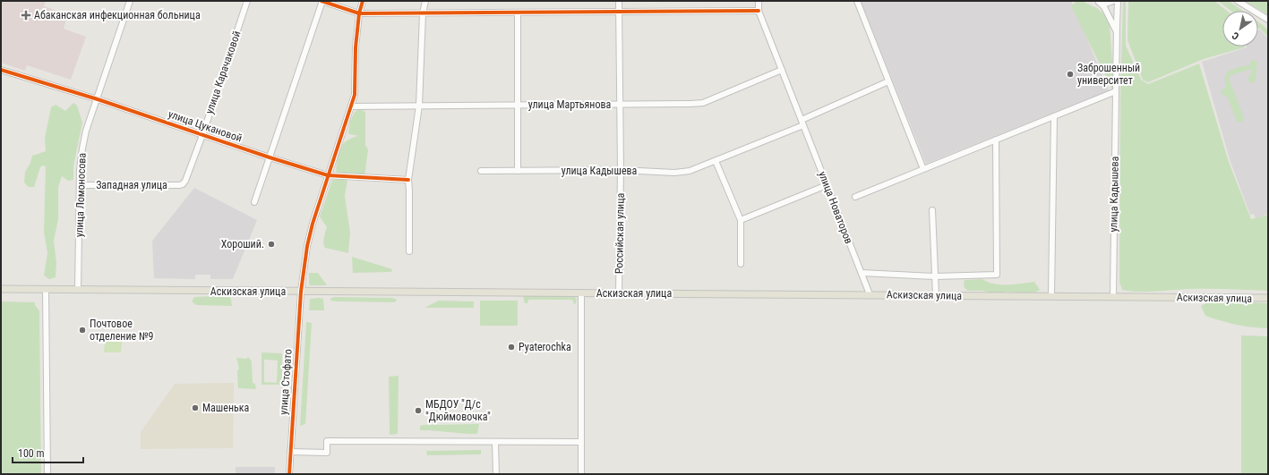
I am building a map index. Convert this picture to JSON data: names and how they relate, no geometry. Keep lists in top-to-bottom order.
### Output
{
  "streets": {
    "main road": ["Аскизская улица"],
    "street": [
      "улица Карачаковой",
      "улица Мартьянова",
      "улица Цукановой",
      "улица Кадышева",
      "Западная улица",
      "улица Ломоносова",
      "улица Новаторов",
      "Российская улица",
      "улица Стофато"
    ]
  },
  "crossings": [
    ["улица Карачаковой", "улица Цукановой"],
    ["улица Карачаковой", "Западная улица"],
    ["улица Мартьянова", "улица Новаторов"],
    ["улица Мартьянова", "Российская улица"],
    ["улица Мартьянова", "улица Стофато"],
    ["улица Цукановой", "улица Ломоносова"],
    ["улица Цукановой", "улица Стофато"],
    ["улица Кадышева", "улица Новаторов"],
    ["улица Кадышева", "Российская улица"],
    ["улица Кадышева", "Аскизская улица"],
    ["Западная улица", "улица Ломоносова"],
    ["улица Ломоносова", "Аскизская улица"],
    ["улица Новаторов", "Аскизская улица"],
    ["Российская улица", "Аскизская улица"],
    ["Аскизская улица", "улица Стофато"]
  ],
  "places": {
    "health": ["Абаканская инфекционная больница"],
    "other": [
      "Заброшенный университет",
      "Хороший.",
      "Почтовое отделение №9",
      "Pyaterochka",
      "Машенька",
      "МБДОУ \"Д/с \"Дюймовочка\""
    ]
  },
  "scale_bar": "100 m",
  "north": "bottom left"
}
